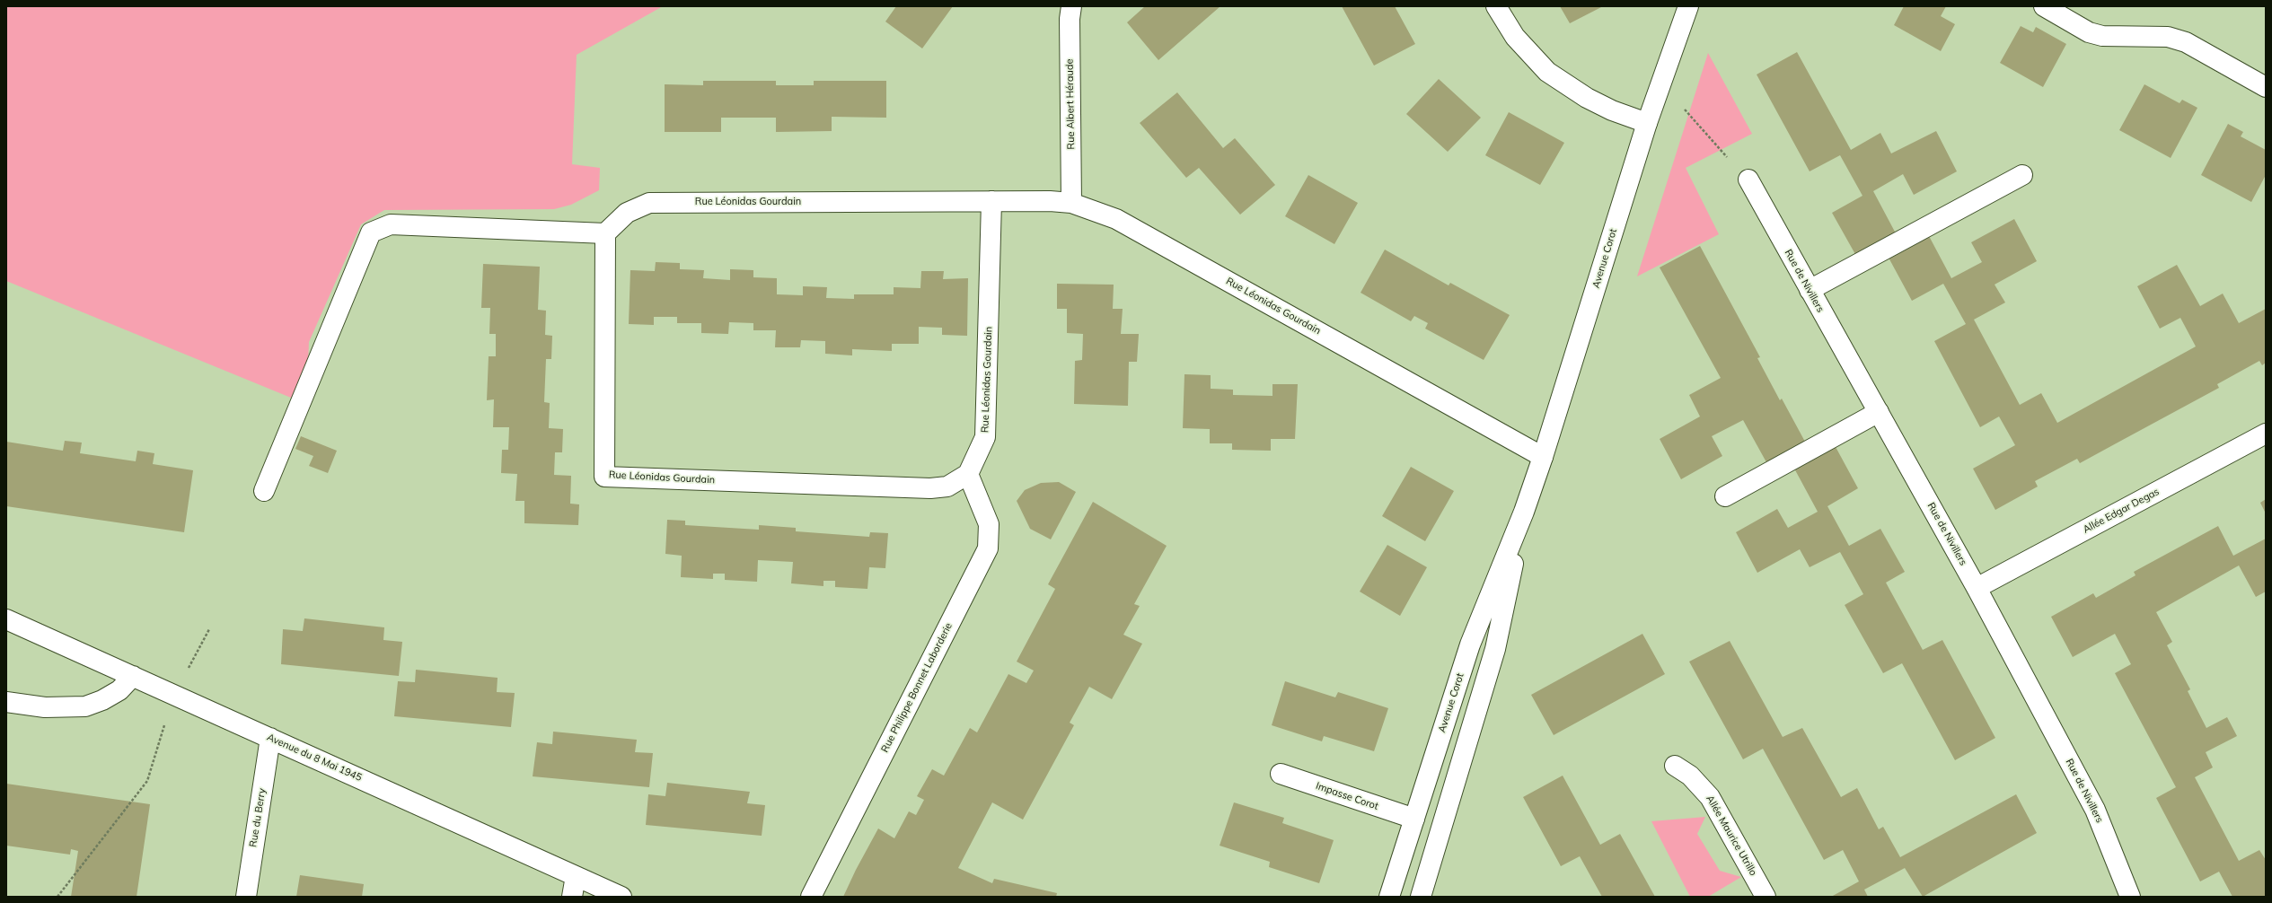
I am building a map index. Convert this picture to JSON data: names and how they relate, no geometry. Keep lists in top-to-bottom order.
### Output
{
  "streets": {
    "street": [
      "Rue Albert Héraude",
      "Rue Léonidas Gourdain",
      "Avenue Corot",
      "Rue de Nivillers",
      "Allée Edgar Degas",
      "Rue Philippe Bonnet Laborderie",
      "Avenue du 8 Mai 1945",
      "Impasse Corot",
      "Rue du Berry",
      "Allée Maurice Utrillo"
    ]
  },
  "crossings": [
    ["Rue Albert Héraude", "Rue Léonidas Gourdain"],
    ["Rue Léonidas Gourdain", "Avenue Corot"],
    ["Rue Léonidas Gourdain", "Rue Philippe Bonnet Laborderie"],
    ["Avenue Corot", "Impasse Corot"],
    ["Rue de Nivillers", "Allée Edgar Degas"],
    ["Avenue du 8 Mai 1945", "Rue du Berry"]
  ]
}
